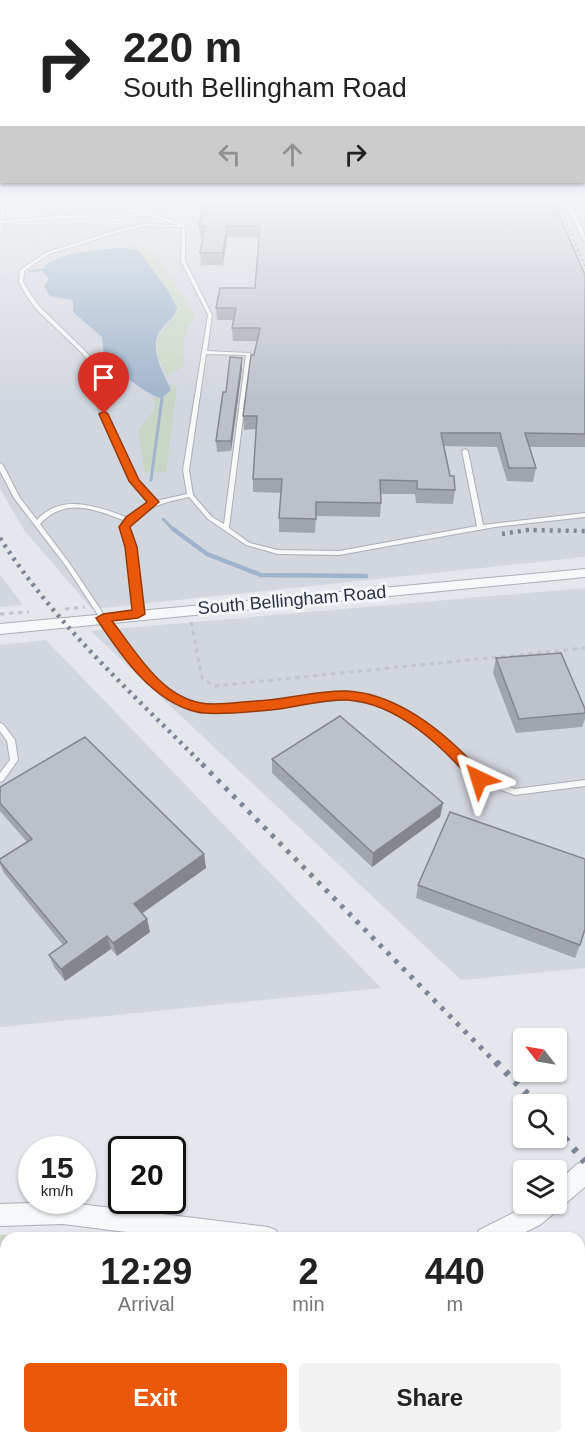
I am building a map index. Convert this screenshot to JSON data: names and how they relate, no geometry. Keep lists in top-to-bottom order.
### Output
{
  "streets": {
    "street": ["South Bellingham Road"]
  },
  "north": "top left",
  "page": {
    "turn": ["220 m", "South Bellingham Road"],
    "speed": "15 km/h",
    "limit": "20",
    "eta": [
      "12:29",
      "Arrival",
      "2",
      "min",
      "440",
      "m"
    ],
    "buttons": ["Exit", "Share"]
  }
}
